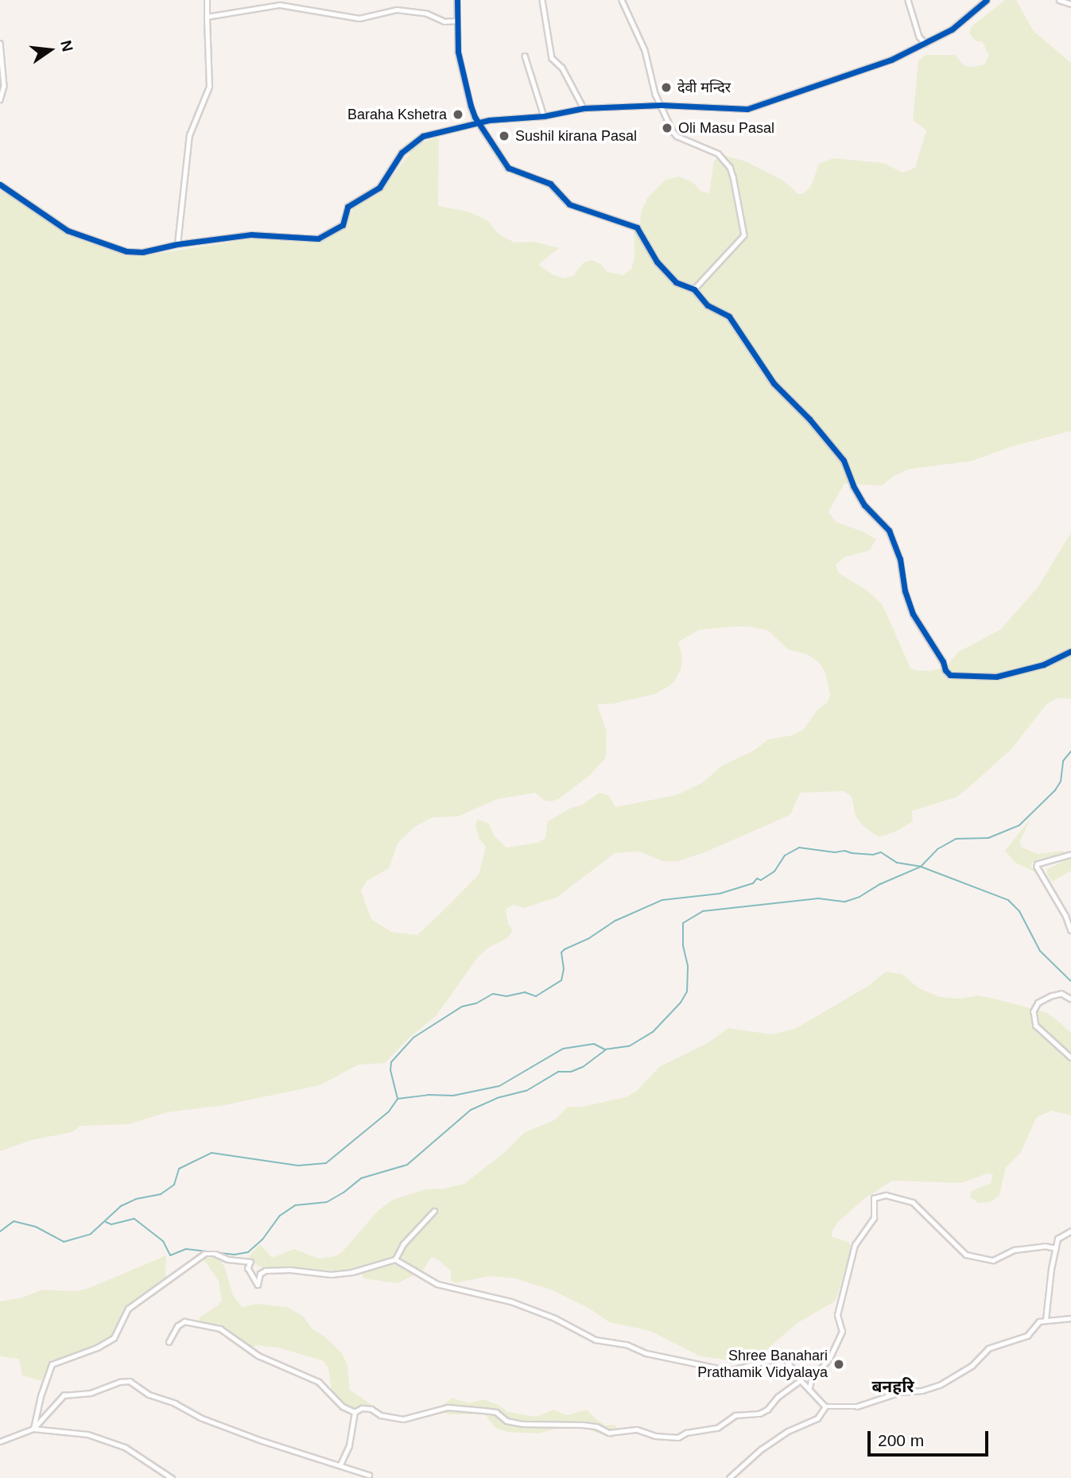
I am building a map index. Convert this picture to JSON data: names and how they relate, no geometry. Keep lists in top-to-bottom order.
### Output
{
  "districts": ["बनहरि"],
  "places": [
    "देवी मन्दिर",
    "Baraha Kshetra",
    "Oli Masu Pasal",
    "Sushil kirana Pasal",
    "Shree Banahari Prathamik Vidyalaya"
  ],
  "scale_bar": "200 m",
  "north": "right"
}
